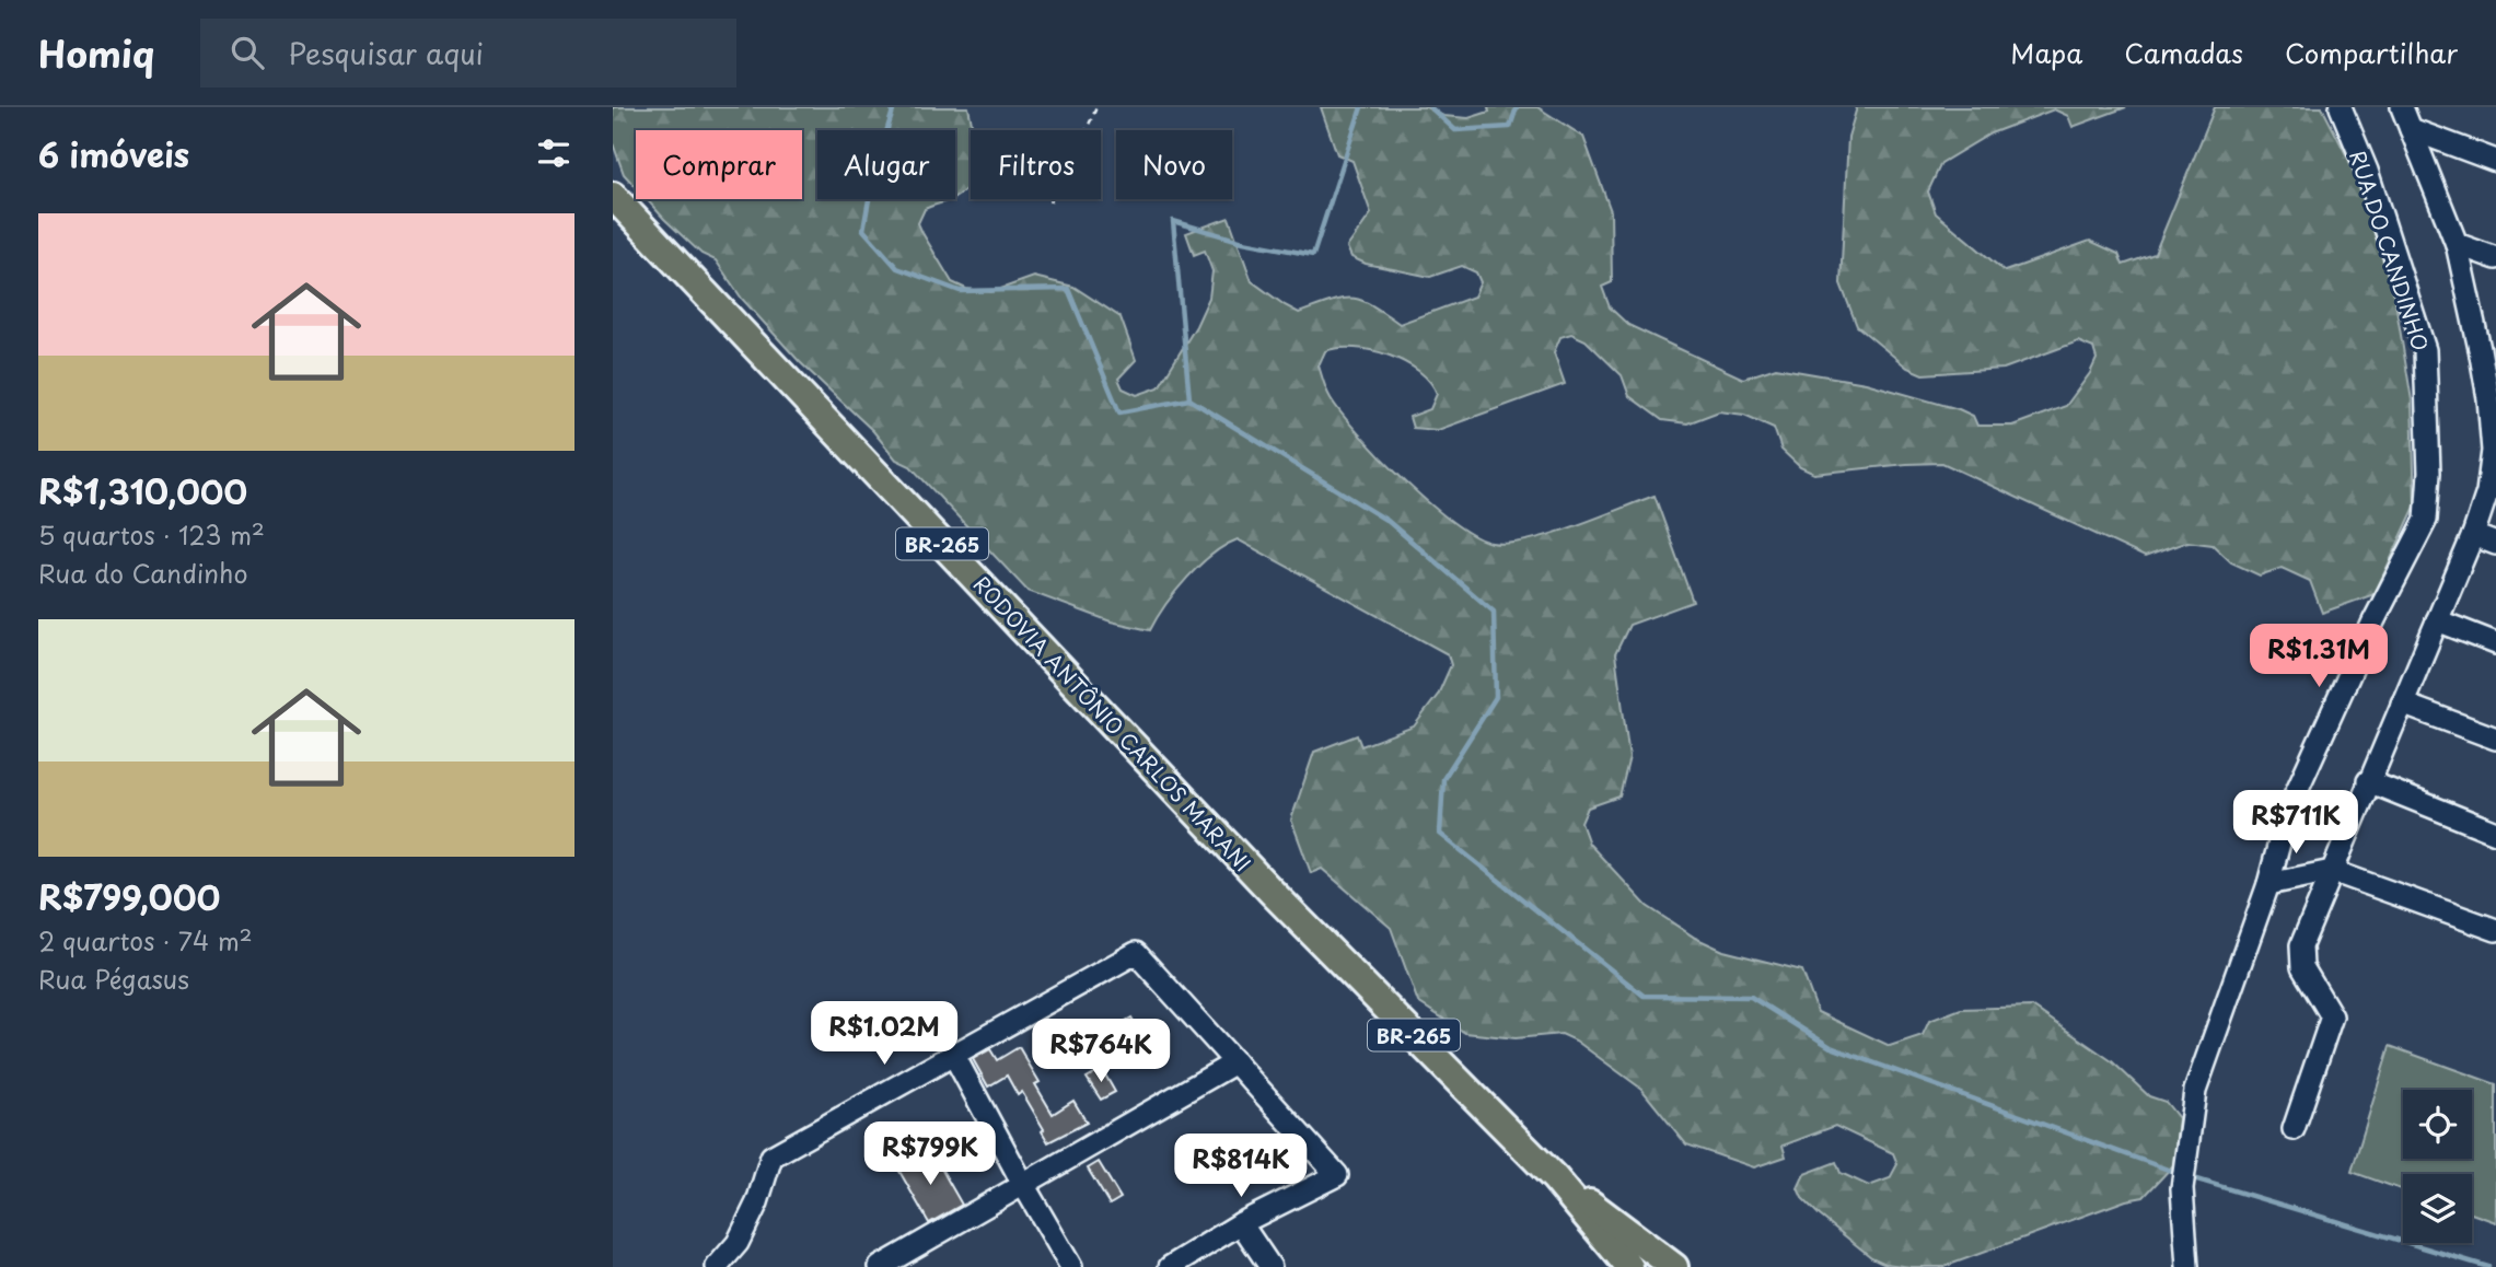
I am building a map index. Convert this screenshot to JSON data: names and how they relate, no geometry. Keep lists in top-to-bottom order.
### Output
{
  "streets": {
    "main road": ["BR-265", "RODOVIA ANTÔNIO CARLOS MARANI"],
    "street": ["RUA DO CANDINHO"]
  },
  "page": {
    "header": "Homiq",
    "search": "Pesquisar aqui",
    "nav": ["Mapa", "Camadas", "Compartilhar"],
    "heading": "6 imóveis",
    "chip": [
      "Comprar",
      "Alugar",
      "Filtros",
      "Novo"
    ],
    "list": [
      {
        "name": "R$1,310,000",
        "note": "5 quartos · 123 m² · Rua do Candinho"
      },
      {
        "name": "R$799,000",
        "note": "2 quartos · 74 m² · Rua Pégasus"
      }
    ],
    "price": [
      "R$1.31M",
      "R$711K",
      "R$1.02M",
      "R$764K",
      "R$799K",
      "R$814K"
    ]
  }
}
